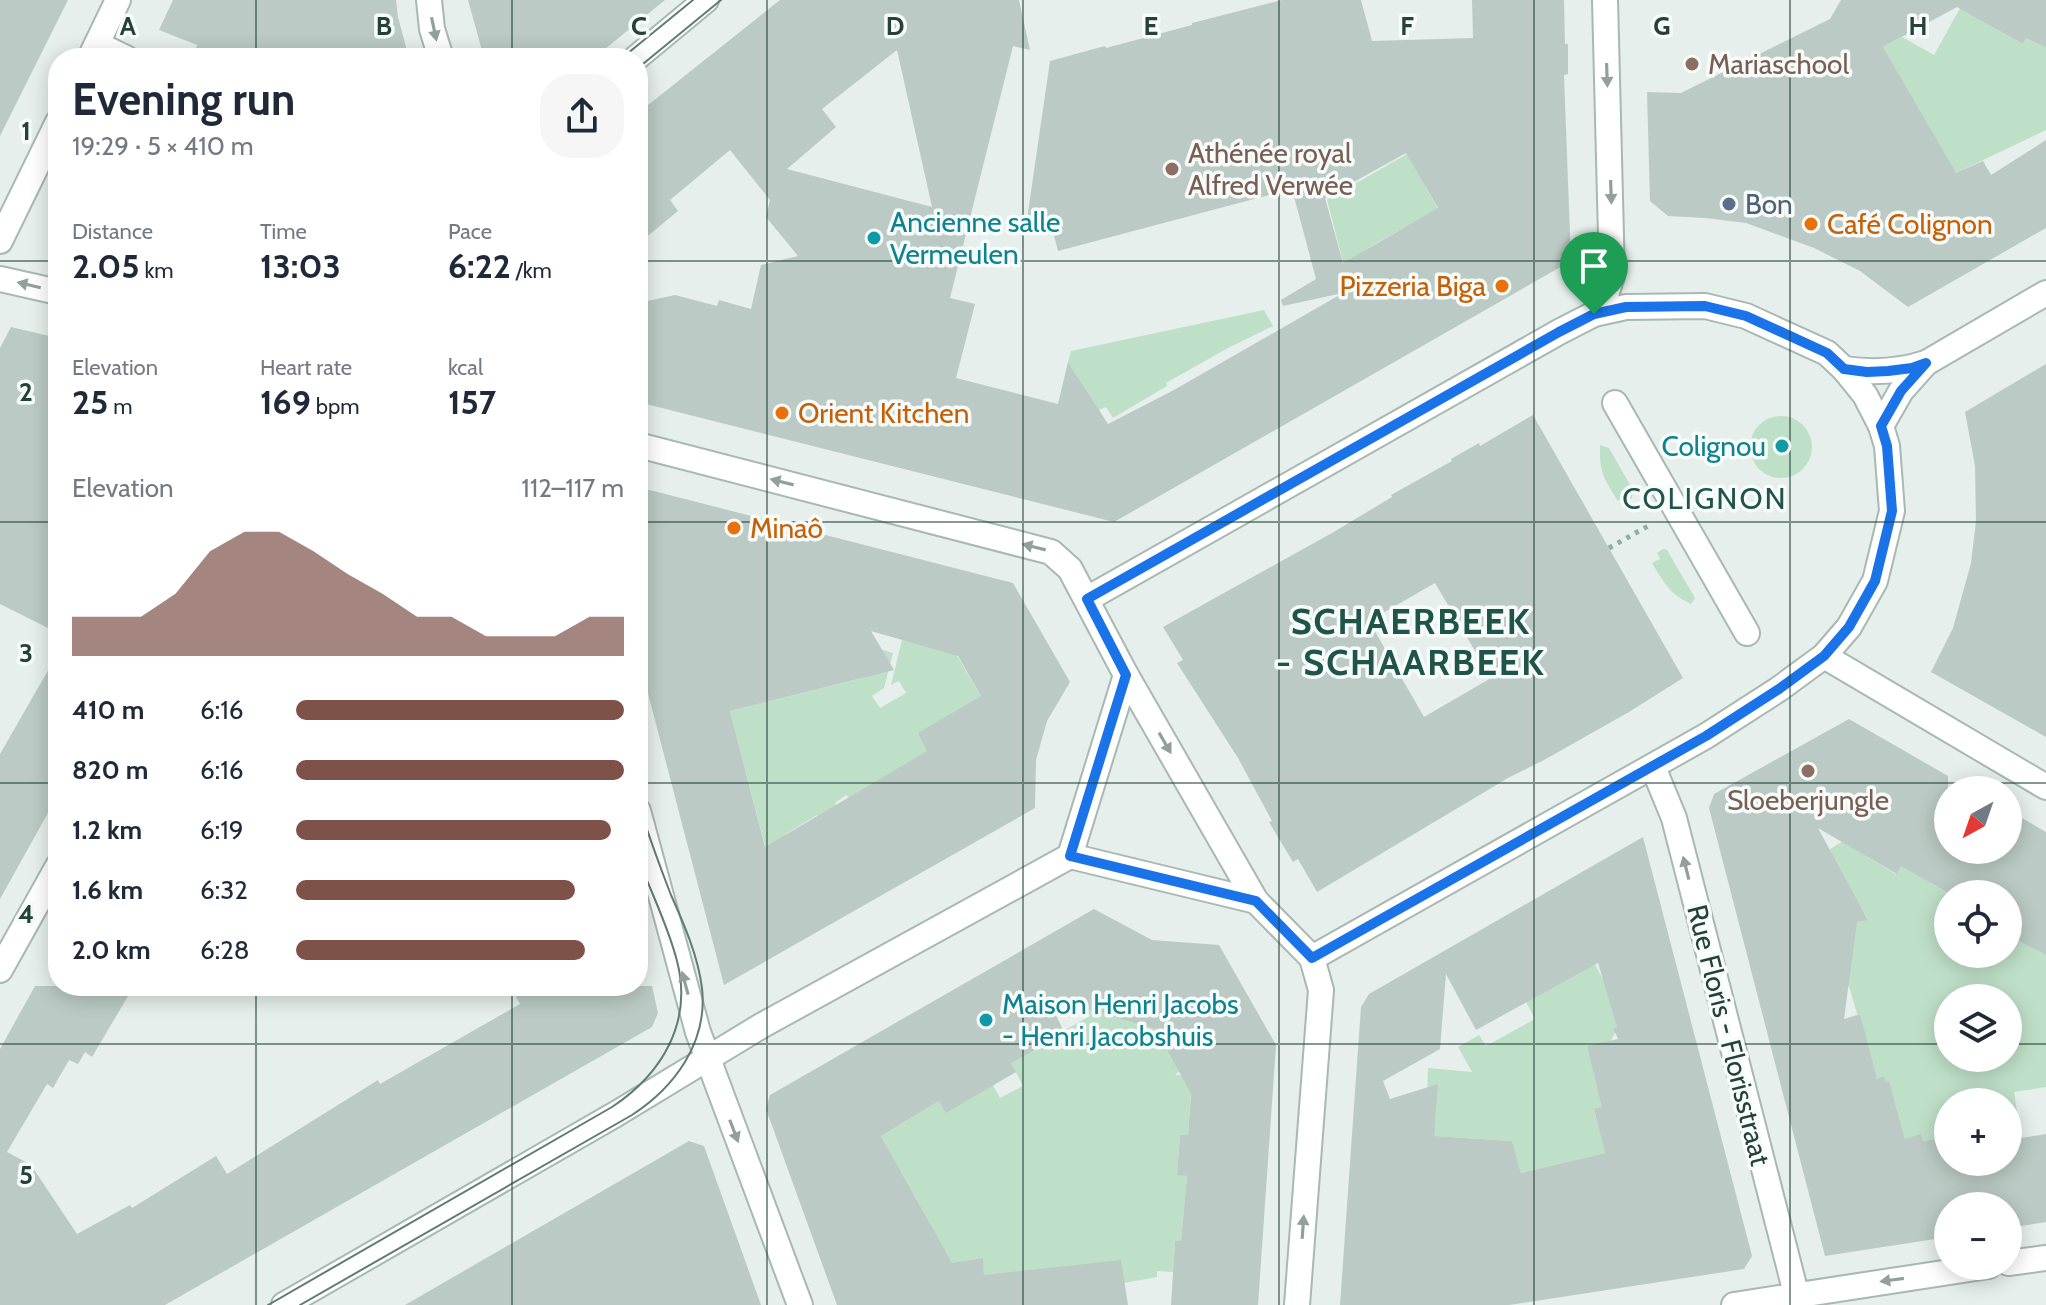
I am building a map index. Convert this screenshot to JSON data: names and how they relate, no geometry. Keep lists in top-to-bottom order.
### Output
{
  "streets": {
    "street": ["Rue Floris - Florisstraat"]
  },
  "one_way": ["Rue Floris - Florisstraat"],
  "districts": ["COLIGNON", "SCHAERBEEK - SCHAARBEEK"],
  "places": [
    "Mariaschool",
    "Athénée royal Alfred Verwée",
    "Bon",
    "Café Colignon",
    "Ancienne salle Vermeulen",
    "Pizzeria Biga",
    "Orient Kitchen",
    "Colignou",
    "Minaô",
    "Sloeberjungle",
    "Maison Henri Jacobs - Henri Jacobshuis"
  ],
  "north": "bottom left",
  "page": {
    "heading": ["Evening run", "19:29 · 5 × 410 m"],
    "stats": [
      ["Distance", "2.05 km"],
      ["Time", "13:03"],
      ["Pace", "6:22 /km"],
      ["Elevation", "25 m"],
      ["Heart rate", "169 bpm"],
      ["kcal", "157"]
    ],
    "chart": ["Elevation", "112–117 m"],
    "list": [
      {
        "name": "410 m",
        "note": "6:16"
      },
      {
        "name": "820 m",
        "note": "6:16"
      },
      {
        "name": "1.2 km",
        "note": "6:19"
      },
      {
        "name": "1.6 km",
        "note": "6:32"
      },
      {
        "name": "2.0 km",
        "note": "6:28"
      }
    ],
    "map_buttons": ["+", "−"]
  },
  "grid": {
    "columns": [
      "A",
      "B",
      "C",
      "D",
      "E",
      "F",
      "G",
      "H"
    ],
    "rows": [
      "1",
      "2",
      "3",
      "4",
      "5"
    ]
  }
}
